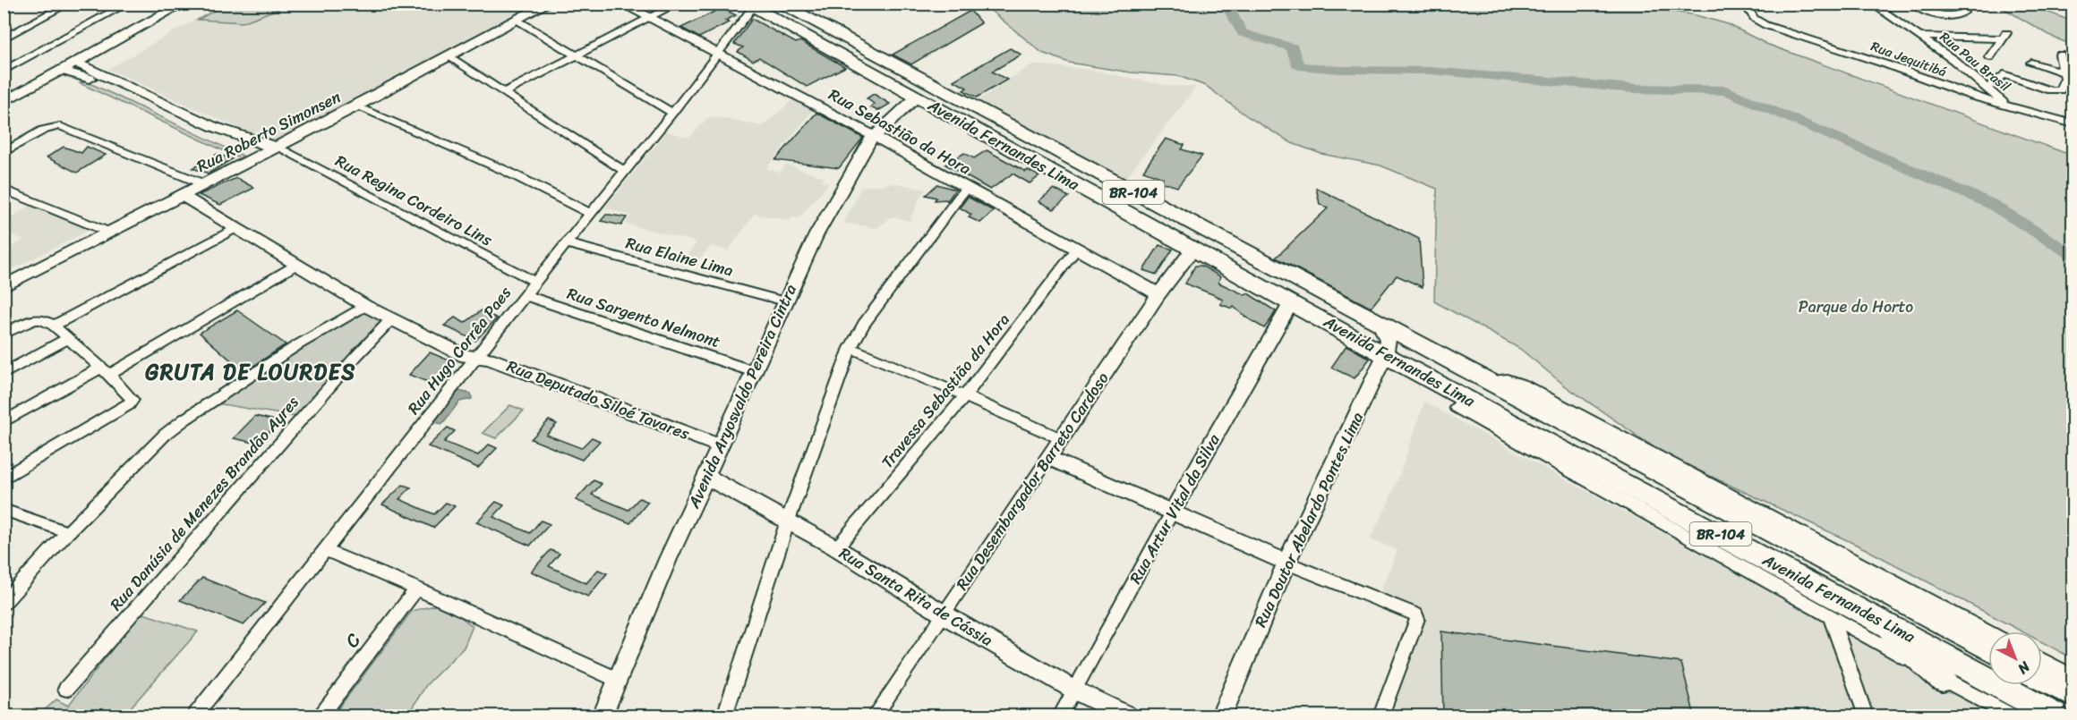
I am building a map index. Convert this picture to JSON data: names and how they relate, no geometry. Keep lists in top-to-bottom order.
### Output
{
  "streets": {
    "highway": ["Avenida Fernandes Lima", "BR-104"],
    "street": [
      "Rua Jequitibá",
      "Rua Pau Brasil",
      "Rua Roberto Simonsen",
      "Rua Sebastião da Hora",
      "Rua Regina Cordeiro Lins",
      "Rua Elaine Lima",
      "Rua Sargento Nelmont",
      "Rua Hugo Corrêa Paes",
      "Travessa Sebastião da Hora",
      "Avenida Aryosvaldo Pereira Cintra",
      "Rua Deputado Siloé Tavares",
      "Rua Desembargador Barreto Cardoso",
      "Rua Danúsia de Menezes Brandão Ayres",
      "Rua Artur Vital da Silva",
      "Rua Doutor Abelardo Pontes Lima",
      "Rua Santa Rita de Cássia",
      "C"
    ]
  },
  "crossings": [
    ["Rua Jequitibá", "Rua Pau Brasil"],
    ["Rua Roberto Simonsen", "Rua Regina Cordeiro Lins"],
    ["Rua Roberto Simonsen", "Rua Deputado Siloé Tavares"],
    ["Rua Sebastião da Hora", "Rua Hugo Corrêa Paes"],
    ["Rua Sebastião da Hora", "Travessa Sebastião da Hora"],
    ["Rua Sebastião da Hora", "Avenida Aryosvaldo Pereira Cintra"],
    ["Rua Sebastião da Hora", "Rua Desembargador Barreto Cardoso"],
    ["Avenida Fernandes Lima", "Rua Hugo Corrêa Paes"],
    ["Avenida Fernandes Lima", "Avenida Aryosvaldo Pereira Cintra"],
    ["Avenida Fernandes Lima", "Rua Desembargador Barreto Cardoso"],
    ["Avenida Fernandes Lima", "Rua Artur Vital da Silva"],
    ["Avenida Fernandes Lima", "Rua Doutor Abelardo Pontes Lima"],
    ["Rua Regina Cordeiro Lins", "Rua Hugo Corrêa Paes"],
    ["Rua Elaine Lima", "Rua Hugo Corrêa Paes"],
    ["Rua Elaine Lima", "Avenida Aryosvaldo Pereira Cintra"],
    ["Rua Sargento Nelmont", "Rua Hugo Corrêa Paes"],
    ["Rua Sargento Nelmont", "Avenida Aryosvaldo Pereira Cintra"],
    ["Rua Hugo Corrêa Paes", "Rua Deputado Siloé Tavares"],
    ["Travessa Sebastião da Hora", "Rua Santa Rita de Cássia"],
    ["Avenida Aryosvaldo Pereira Cintra", "Rua Deputado Siloé Tavares"],
    ["Avenida Aryosvaldo Pereira Cintra", "Rua Santa Rita de Cássia"],
    ["Rua Deputado Siloé Tavares", "Rua Danúsia de Menezes Brandão Ayres"],
    ["Rua Desembargador Barreto Cardoso", "Rua Santa Rita de Cássia"],
    ["Rua Artur Vital da Silva", "Rua Santa Rita de Cássia"]
  ],
  "districts": ["GRUTA DE LOURDES"],
  "parks": ["Parque do Horto"],
  "north": "bottom right"
}
